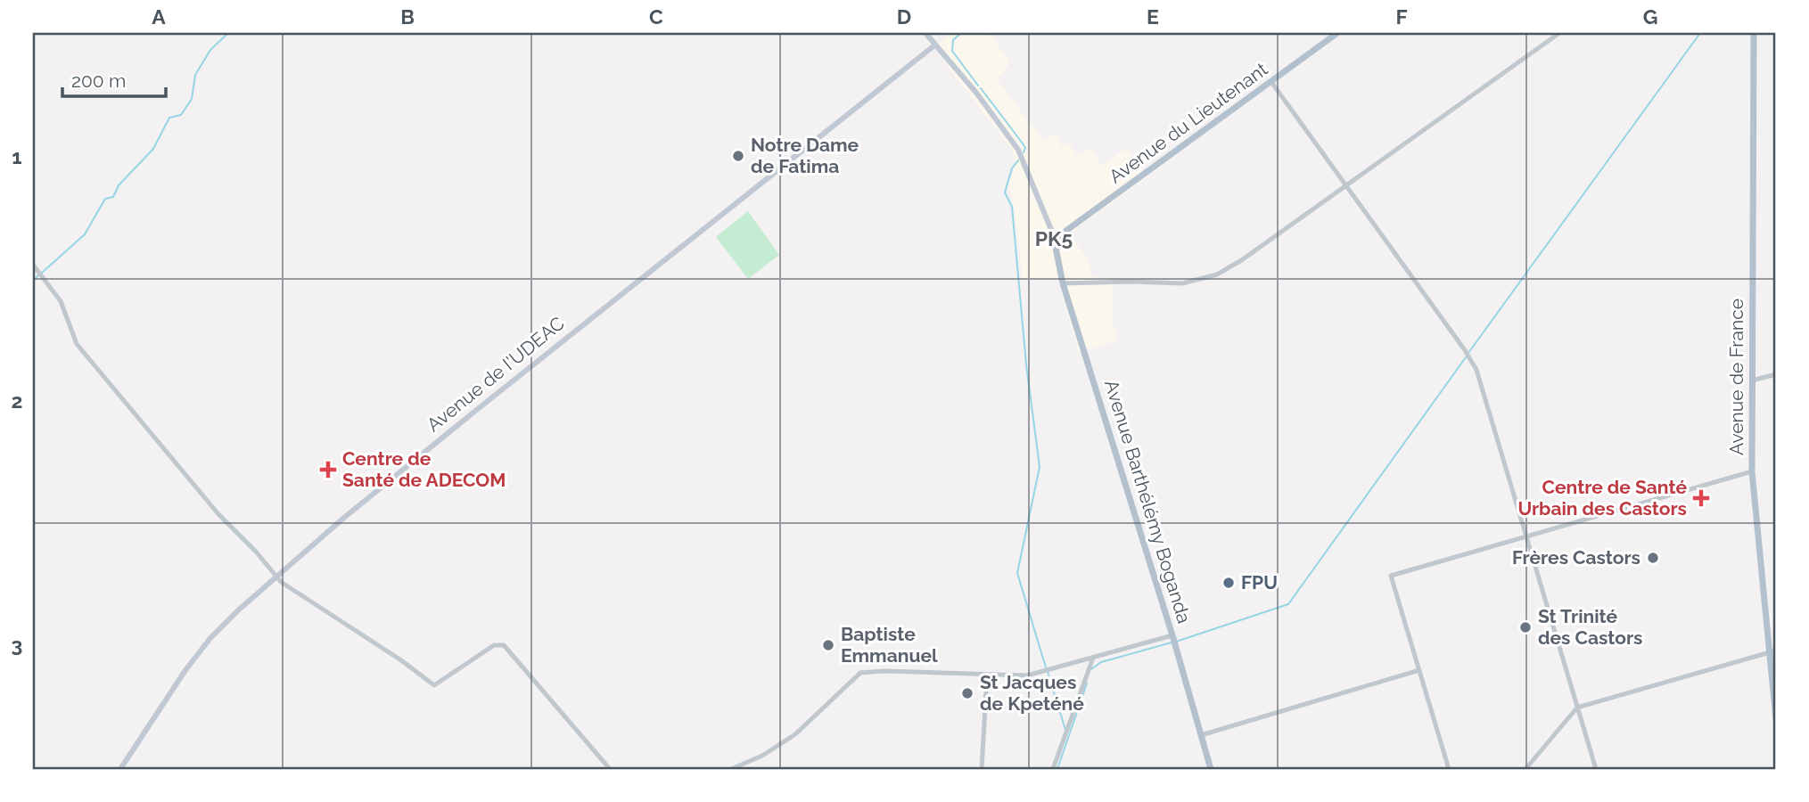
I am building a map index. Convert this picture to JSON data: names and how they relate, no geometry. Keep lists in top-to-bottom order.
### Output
{
  "streets": {
    "main road": [
      "Avenue du Lieutenant",
      "Avenue de I'UDEAC",
      "Avenue de France",
      "Avenue Barthélémy Boganda"
    ]
  },
  "crossings": [
    ["Avenue du Lieutenant", "Avenue Barthélémy Boganda"]
  ],
  "districts": ["PK5"],
  "places": {
    "other": [
      "Notre Dame de Fatima",
      "Frères Castors",
      "FPU",
      "St Trinité des Castors",
      "Baptiste Emmanuel",
      "St Jacques de Kpeténé"
    ],
    "health": ["Centre de Santé de ADECOM", "Centre de Santé Urbain des Castors"]
  },
  "scale_bar": "200 m",
  "grid": {
    "columns": [
      "A",
      "B",
      "C",
      "D",
      "E",
      "F",
      "G"
    ],
    "rows": ["1", "2", "3"]
  }
}
